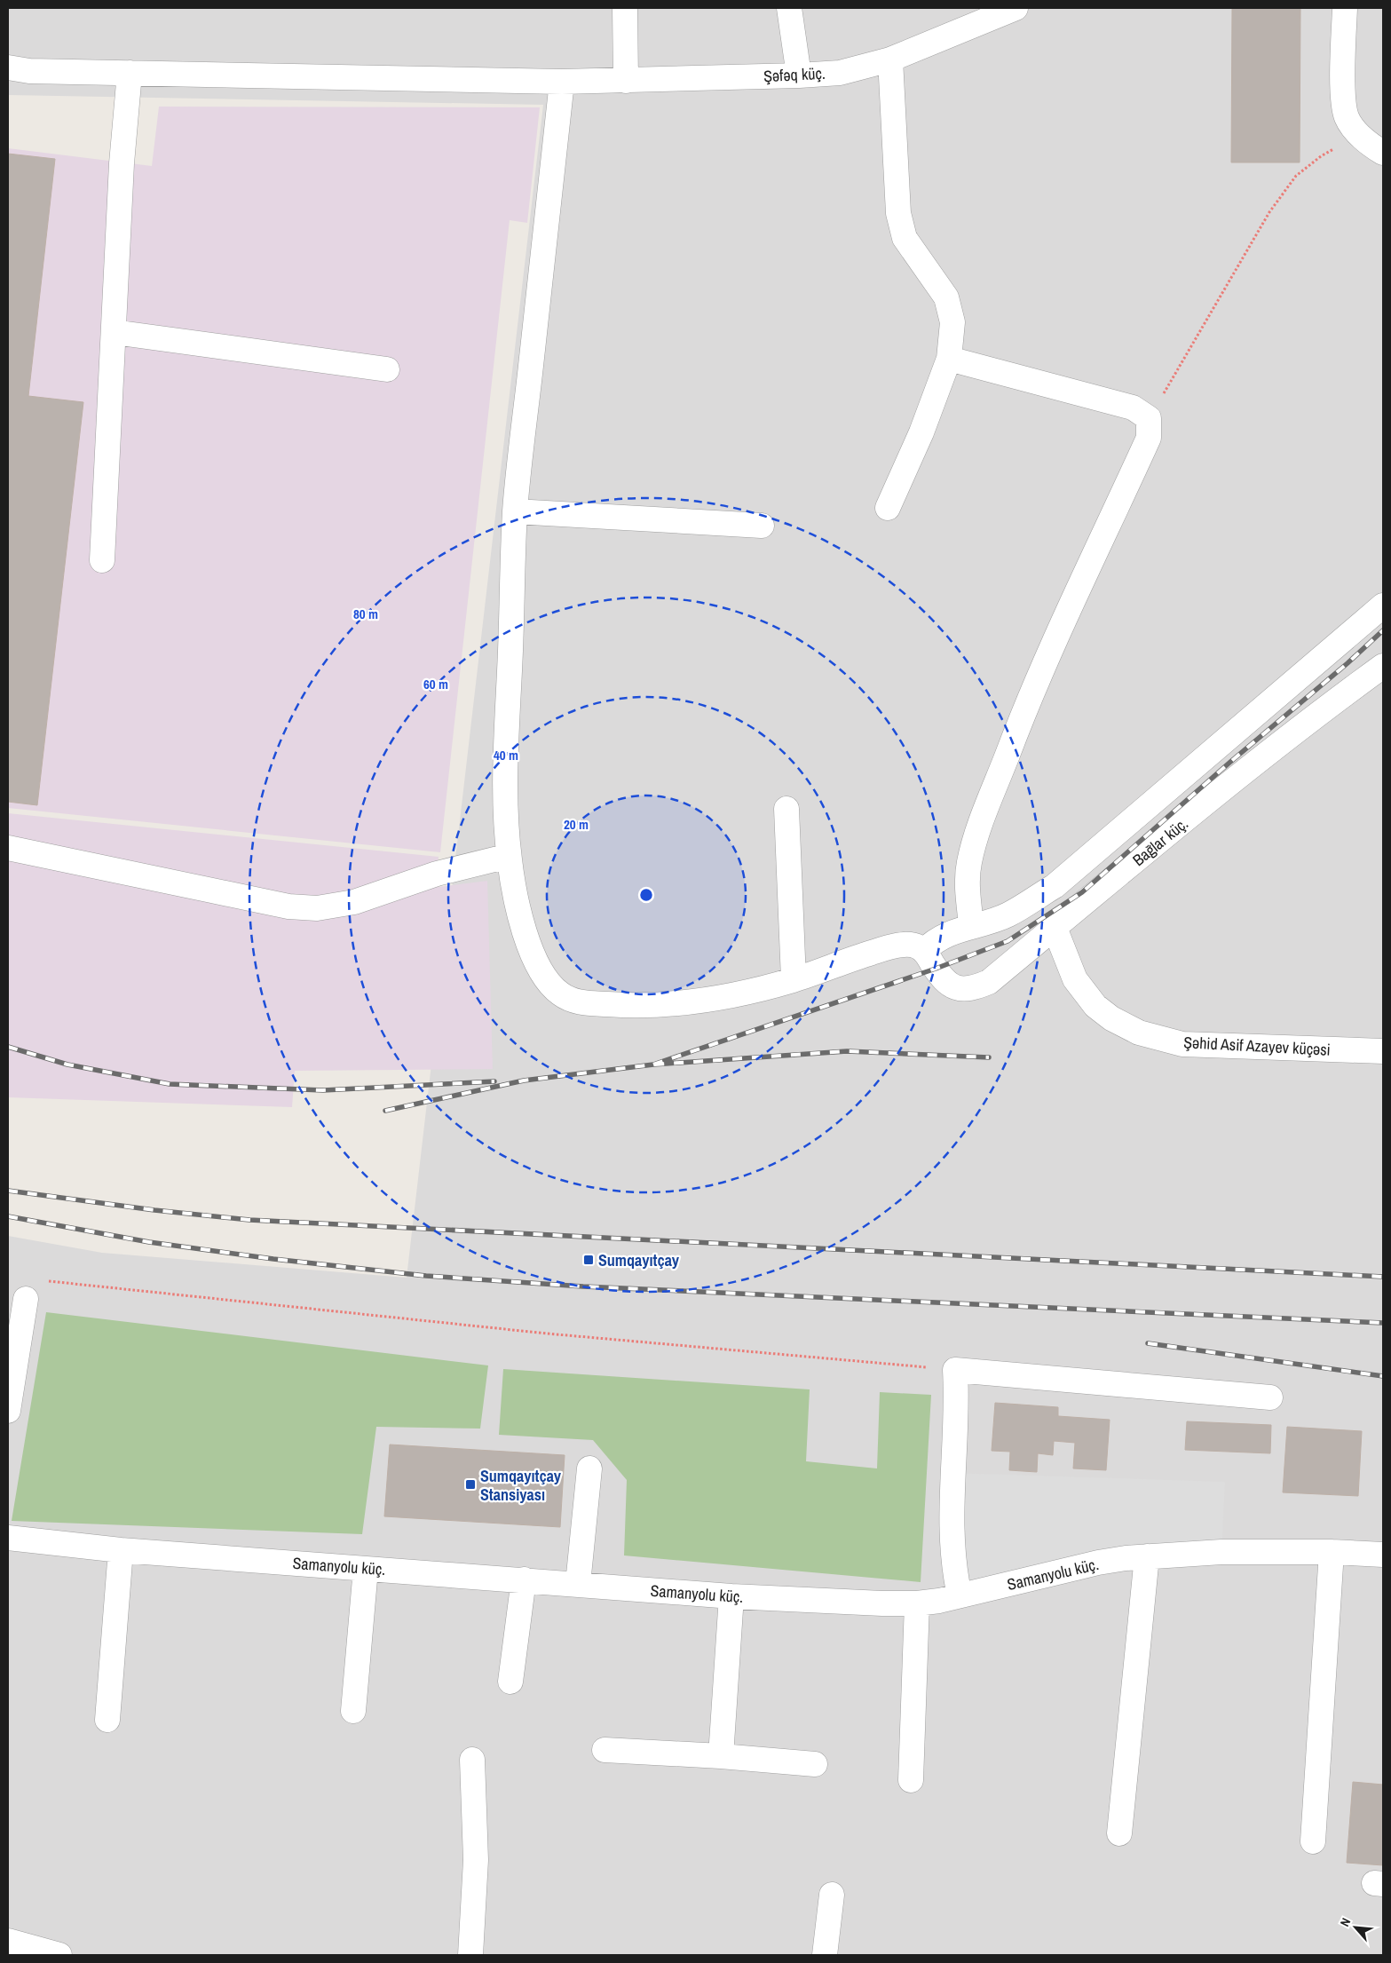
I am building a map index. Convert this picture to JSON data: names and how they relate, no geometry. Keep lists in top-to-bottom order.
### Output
{
  "streets": {
    "street": [
      "Şəfəq küç.",
      "Bağlar küç.",
      "Şəhid Asif Azayev küçəsi",
      "Samanyolu küç."
    ]
  },
  "crossings": [
    ["Bağlar küç.", "Şəhid Asif Azayev küçəsi"]
  ],
  "places": {
    "transit": ["Sumqayıtçay", "Sumqayıtçay Stansiyası"]
  },
  "north": "top left",
  "rings": [
    "80 m",
    "60 m",
    "40 m",
    "20 m"
  ]
}
